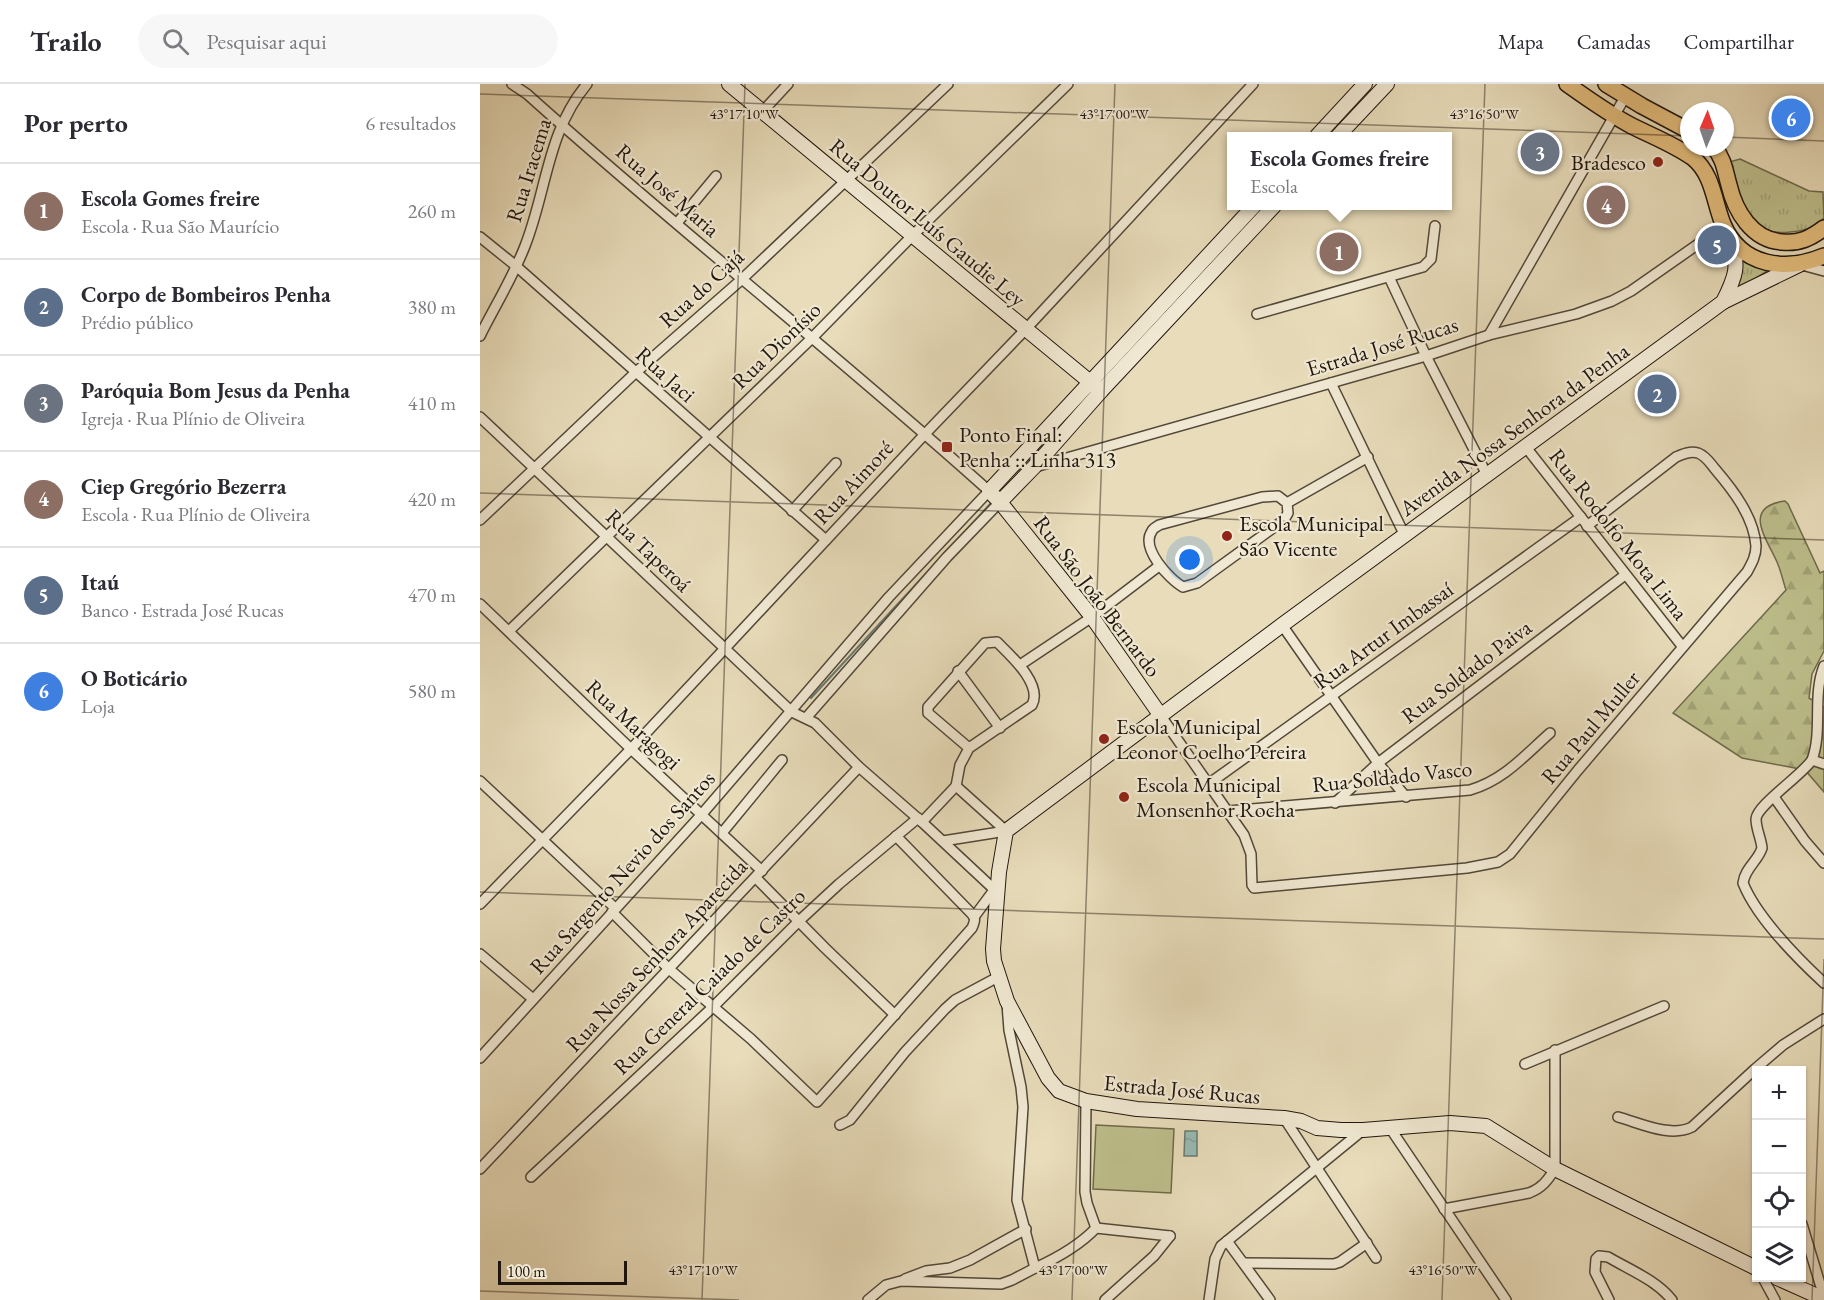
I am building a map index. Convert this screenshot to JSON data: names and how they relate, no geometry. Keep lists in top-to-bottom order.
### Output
{
  "streets": {
    "street": [
      "Rua Iracema",
      "Rua José Maria",
      "Rua Doutor Luís Gaudie Ley",
      "Rua do Cajá",
      "Rua Dionísio",
      "Estrada José Rucas",
      "Rua Jaci",
      "Avenida Nossa Senhora da Penha",
      "Rua Aimoré",
      "Rua Rodolfo Mota Lima",
      "Rua Taperoá",
      "Rua São João Bernardo",
      "Rua Artur Imbassaí",
      "Rua Soldado Paiva",
      "Rua Maragogi",
      "Rua Paul Muller",
      "Rua Soldado Vasco",
      "Rua Sargento Nevio dos Santos",
      "Rua Nossa Senhora Aparecida",
      "Rua General Caiado de Castro"
    ]
  },
  "crossings": [
    ["Rua Iracema", "Rua José Maria"],
    ["Rua Iracema", "Rua Jaci"],
    ["Rua José Maria", "Rua do Cajá"],
    ["Rua José Maria", "Rua Dionísio"],
    ["Rua José Maria", "Rua Aimoré"],
    ["Rua José Maria", "Rua São João Bernardo"],
    ["Rua José Maria", "Rua Sargento Nevio dos Santos"],
    ["Rua Doutor Luís Gaudie Ley", "Rua do Cajá"],
    ["Rua Doutor Luís Gaudie Ley", "Rua Dionísio"],
    ["Rua Doutor Luís Gaudie Ley", "Rua Aimoré"],
    ["Rua do Cajá", "Rua Jaci"],
    ["Rua do Cajá", "Rua Taperoá"],
    ["Rua Dionísio", "Rua Jaci"],
    ["Rua Dionísio", "Rua Taperoá"],
    ["Rua Dionísio", "Rua Maragogi"],
    ["Estrada José Rucas", "Avenida Nossa Senhora da Penha"],
    ["Rua Jaci", "Rua Aimoré"],
    ["Avenida Nossa Senhora da Penha", "Rua Rodolfo Mota Lima"],
    ["Avenida Nossa Senhora da Penha", "Rua São João Bernardo"],
    ["Rua Aimoré", "Rua Taperoá"],
    ["Rua Aimoré", "Rua Maragogi"],
    ["Rua Rodolfo Mota Lima", "Rua Artur Imbassaí"],
    ["Rua Rodolfo Mota Lima", "Rua Soldado Paiva"],
    ["Rua Rodolfo Mota Lima", "Rua Paul Muller"],
    ["Rua Taperoá", "Rua Sargento Nevio dos Santos"],
    ["Rua São João Bernardo", "Rua Sargento Nevio dos Santos"],
    ["Rua Soldado Paiva", "Rua Soldado Vasco"],
    ["Rua Maragogi", "Rua Sargento Nevio dos Santos"],
    ["Rua Maragogi", "Rua Nossa Senhora Aparecida"],
    ["Rua Maragogi", "Rua General Caiado de Castro"],
    ["Rua Paul Muller", "Rua Soldado Vasco"]
  ],
  "places": {
    "other": [
      "Bradesco",
      "Escola Municipal São Vicente",
      "Escola Municipal Leonor Coelho Pereira",
      "Escola Municipal Monsenhor Rocha"
    ],
    "transit": ["Ponto Final: Penha :: Linha 313"]
  },
  "scale_bar": "100 m",
  "north": "top",
  "page": {
    "header": "Trailo",
    "search": "Pesquisar aqui",
    "nav": ["Mapa", "Camadas", "Compartilhar"],
    "heading": ["Por perto", "6 resultados"],
    "pins": [
      "6",
      "3",
      "4",
      "5",
      "1",
      "2"
    ],
    "popup": ["Escola Gomes freire", "Escola"],
    "list": [
      {
        "mark": "1",
        "name": "Escola Gomes freire",
        "note": "Escola · Rua São Maurício",
        "value": "260 m"
      },
      {
        "mark": "2",
        "name": "Corpo de Bombeiros Penha",
        "note": "Prédio público",
        "value": "380 m"
      },
      {
        "mark": "3",
        "name": "Paróquia Bom Jesus da Penha",
        "note": "Igreja · Rua Plínio de Oliveira",
        "value": "410 m"
      },
      {
        "mark": "4",
        "name": "Ciep Gregório Bezerra",
        "note": "Escola · Rua Plínio de Oliveira",
        "value": "420 m"
      },
      {
        "mark": "5",
        "name": "Itaú",
        "note": "Banco · Estrada José Rucas",
        "value": "470 m"
      },
      {
        "mark": "6",
        "name": "O Boticário",
        "note": "Loja",
        "value": "580 m"
      }
    ],
    "map_buttons": ["+", "−"],
    "scale": "100 m"
  },
  "coordinates": ["43°17'10\"W", "43°17'00\"W", "43°16'50\"W"]
}
